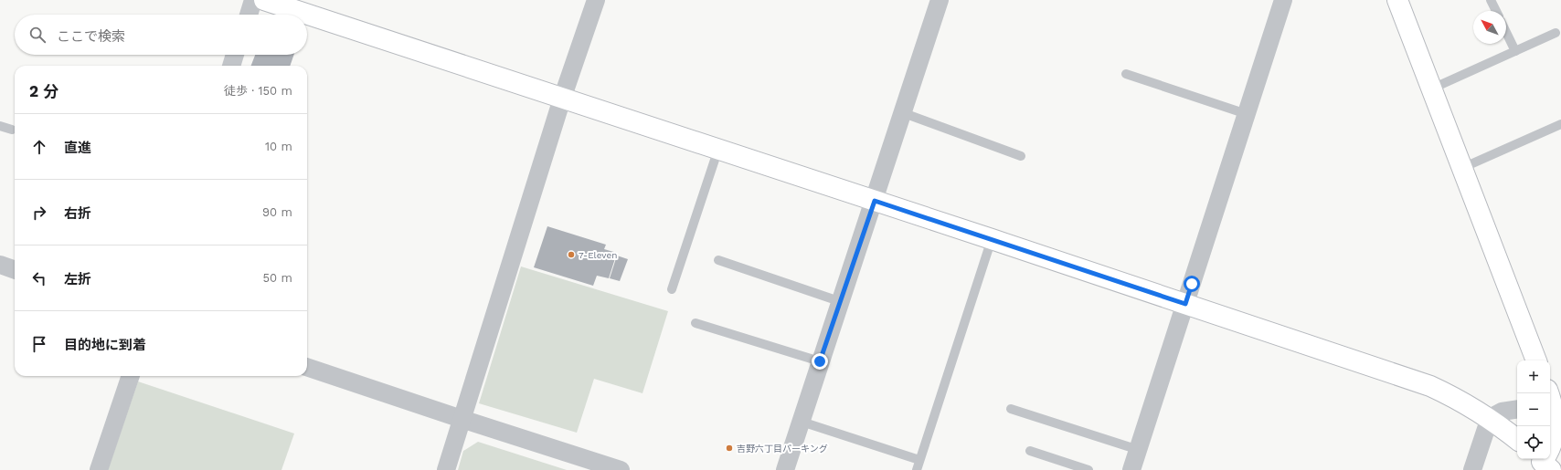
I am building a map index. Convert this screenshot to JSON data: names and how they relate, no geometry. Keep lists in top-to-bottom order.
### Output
{
  "places": ["7-Eleven", "吉野六丁目パーキング"],
  "north": "top left",
  "page": {
    "search": "ここで検索",
    "heading": ["2 分", "徒歩 · 150 m"],
    "list": [
      ["直進", "10 m"],
      ["右折", "90 m"],
      ["左折", "50 m"],
      "目的地に到着"
    ],
    "map_buttons": ["+", "−"]
  }
}
